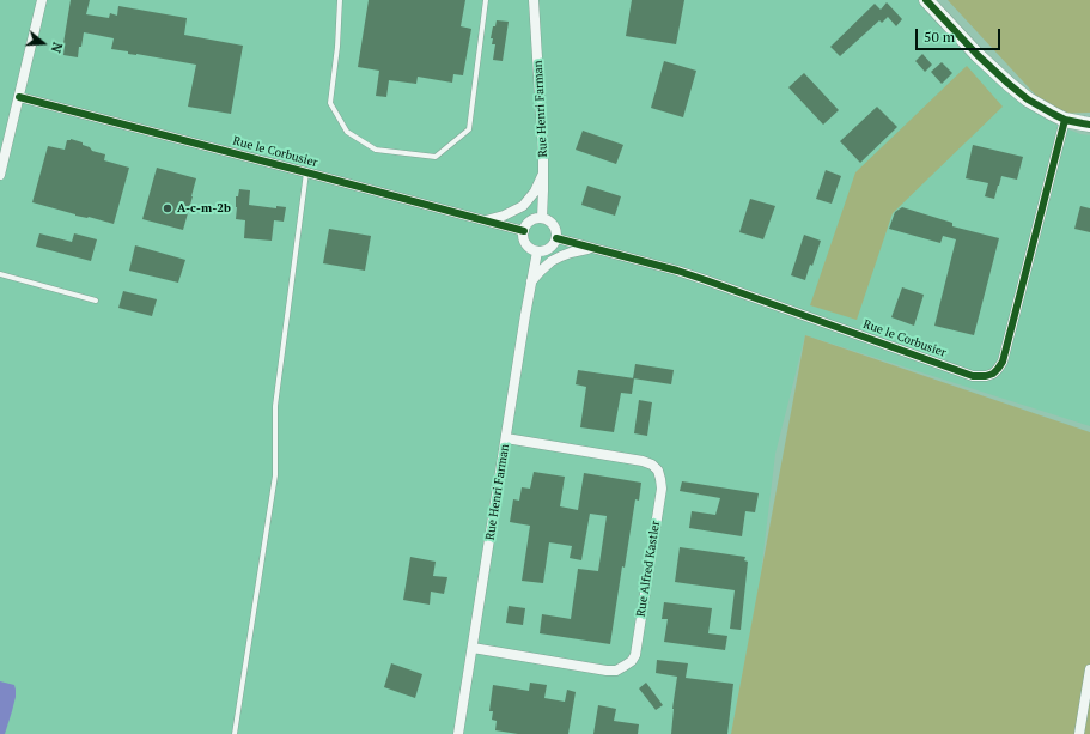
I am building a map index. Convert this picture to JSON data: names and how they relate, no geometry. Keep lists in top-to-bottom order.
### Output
{
  "streets": {
    "street": ["Rue Henri Farman", "Rue le Corbusier", "Rue Alfred Kastler"]
  },
  "crossings": [
    ["Rue Henri Farman", "Rue le Corbusier"],
    ["Rue Henri Farman", "Rue Alfred Kastler"]
  ],
  "places": ["A-c-m-2b"],
  "scale_bar": "50 m",
  "north": "right"
}
